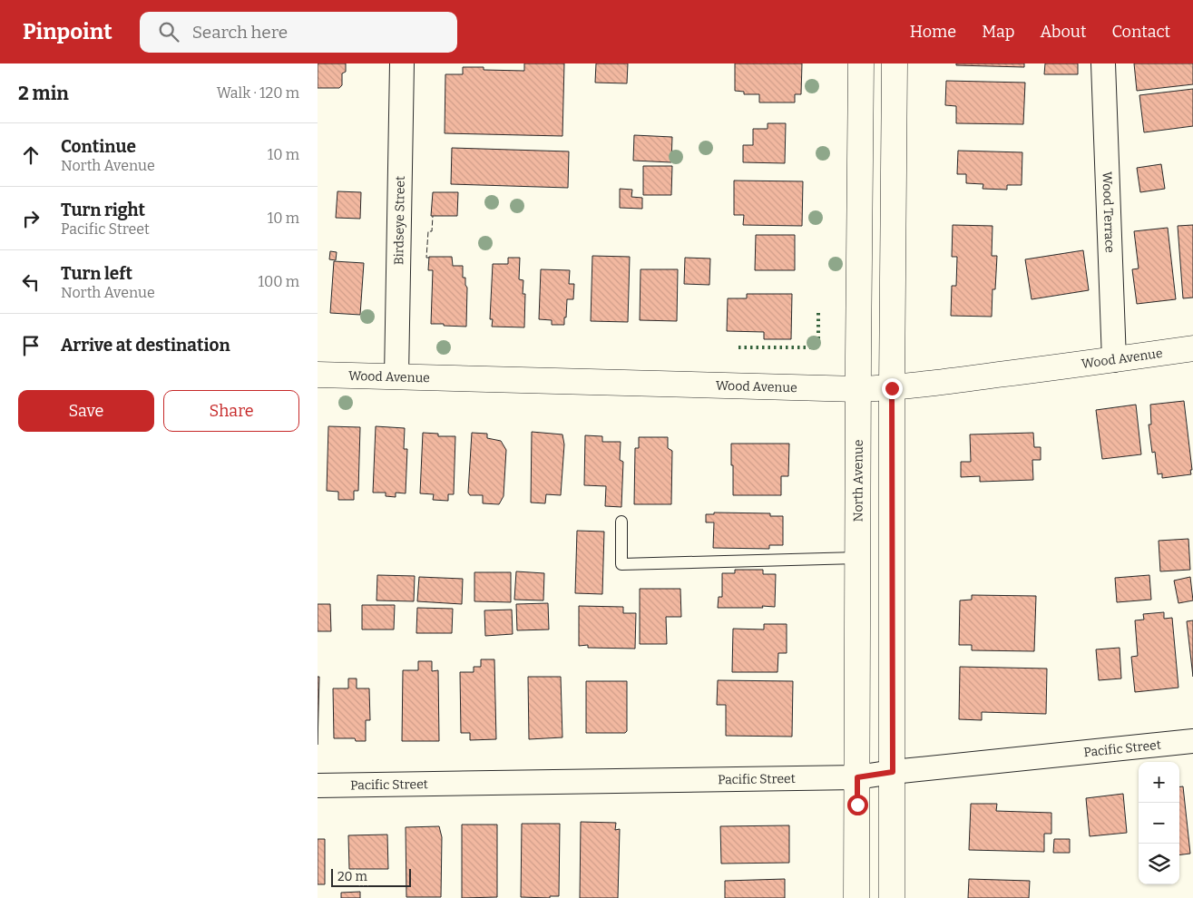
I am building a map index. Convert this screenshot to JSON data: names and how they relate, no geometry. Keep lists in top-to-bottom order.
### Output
{
  "streets": {
    "main road": ["Wood Avenue", "North Avenue"],
    "street": ["Wood Terrace", "Birdseye Street", "Pacific Street"]
  },
  "crossings": [
    ["Wood Terrace", "Wood Avenue"],
    ["Birdseye Street", "Wood Avenue"],
    ["Wood Avenue", "North Avenue"],
    ["North Avenue", "Pacific Street"]
  ],
  "scale_bar": "20 m",
  "page": {
    "header": "Pinpoint",
    "search": "Search here",
    "nav": [
      "Home",
      "Map",
      "About",
      "Contact"
    ],
    "heading": ["2 min", "Walk · 120 m"],
    "list": [
      ["Continue", "North Avenue", "10 m"],
      ["Turn right", "Pacific Street", "10 m"],
      ["Turn left", "North Avenue", "100 m"],
      "Arrive at destination"
    ],
    "buttons": ["Save", "Share"],
    "map_buttons": ["+", "−"],
    "scale": "20 m"
  }
}
